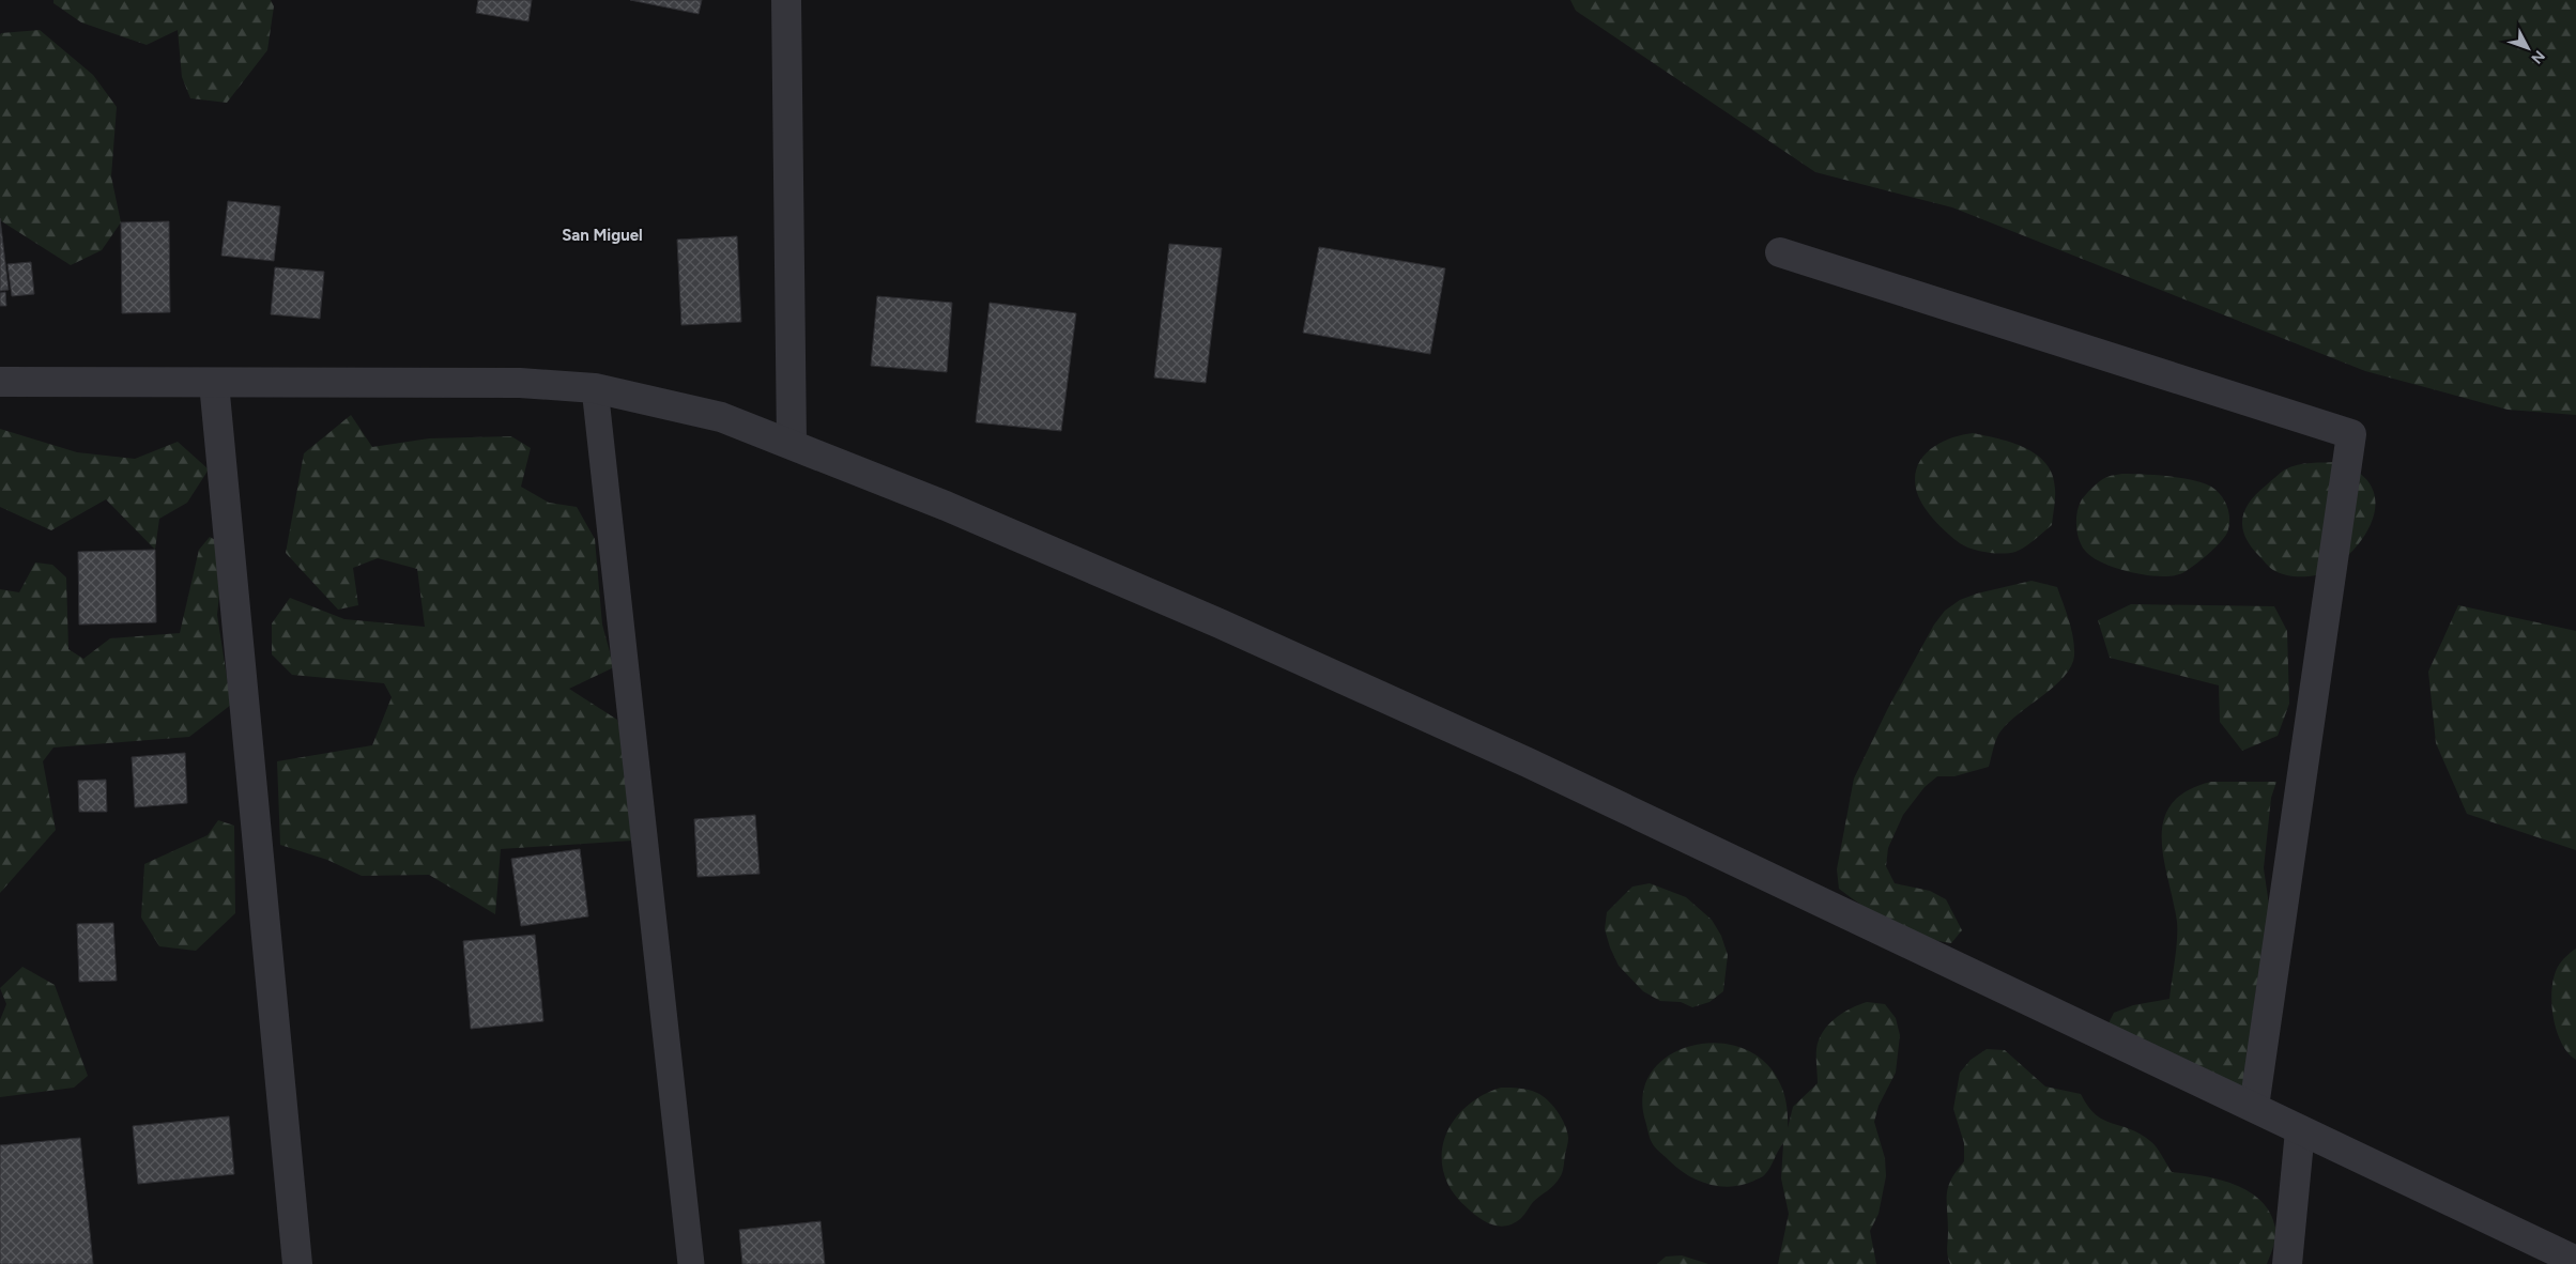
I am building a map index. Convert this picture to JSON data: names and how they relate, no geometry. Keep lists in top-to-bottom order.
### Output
{
  "districts": ["San Miguel"],
  "north": "bottom right"
}
